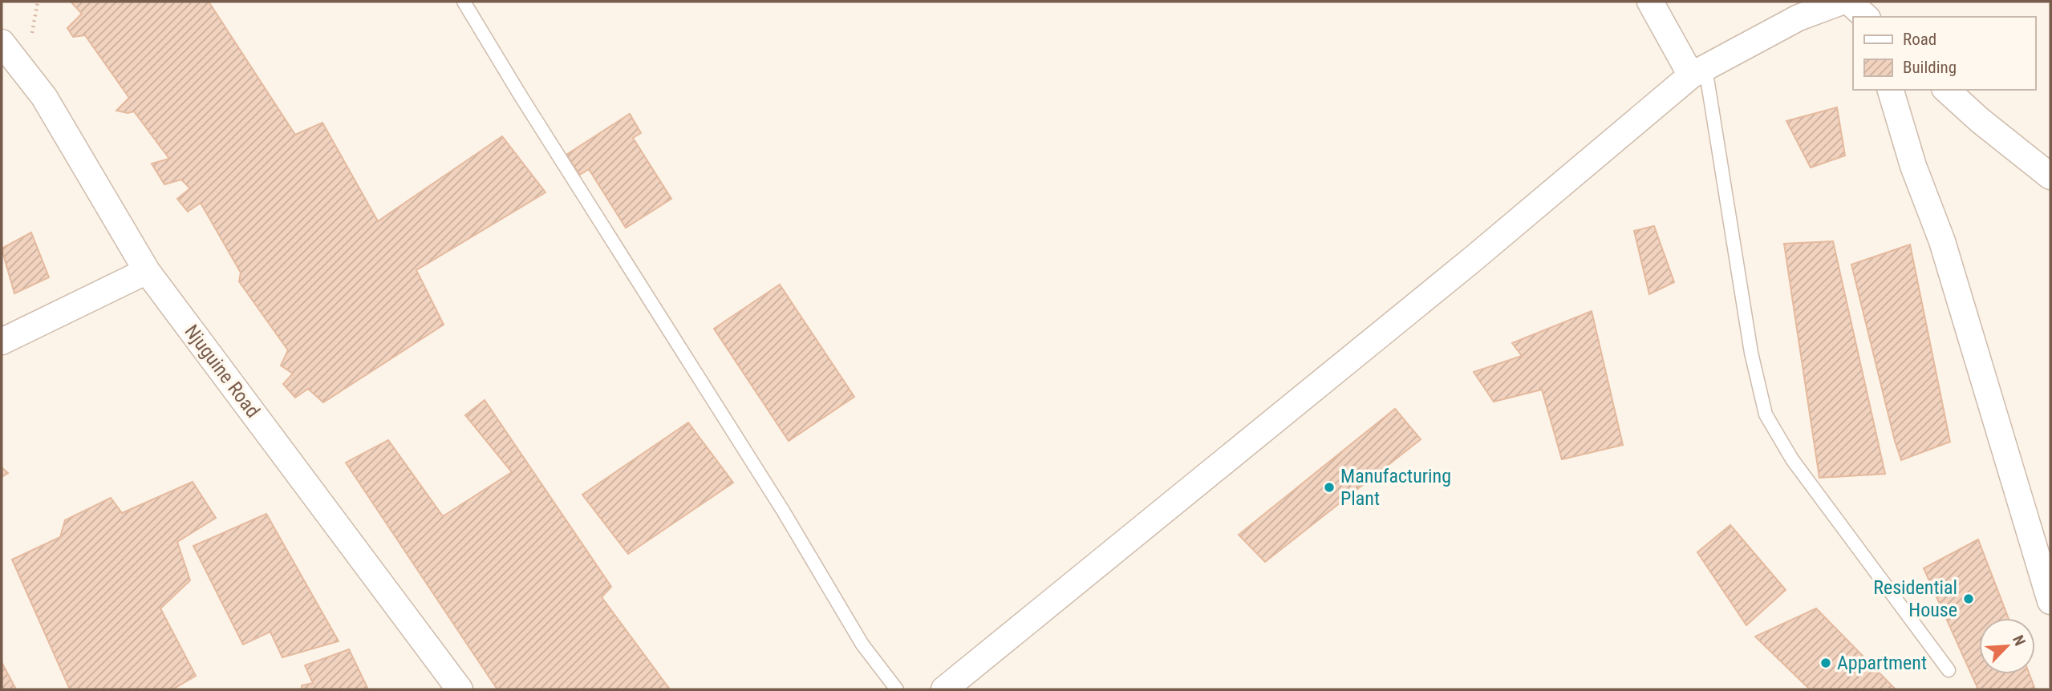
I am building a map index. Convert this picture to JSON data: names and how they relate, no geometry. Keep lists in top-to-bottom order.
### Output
{
  "streets": {
    "street": ["Njuguine Road"]
  },
  "places": ["Manufacturing Plant", "Residential House", "Appartment"],
  "legend": ["Road", "Building"],
  "north": "top right"
}
